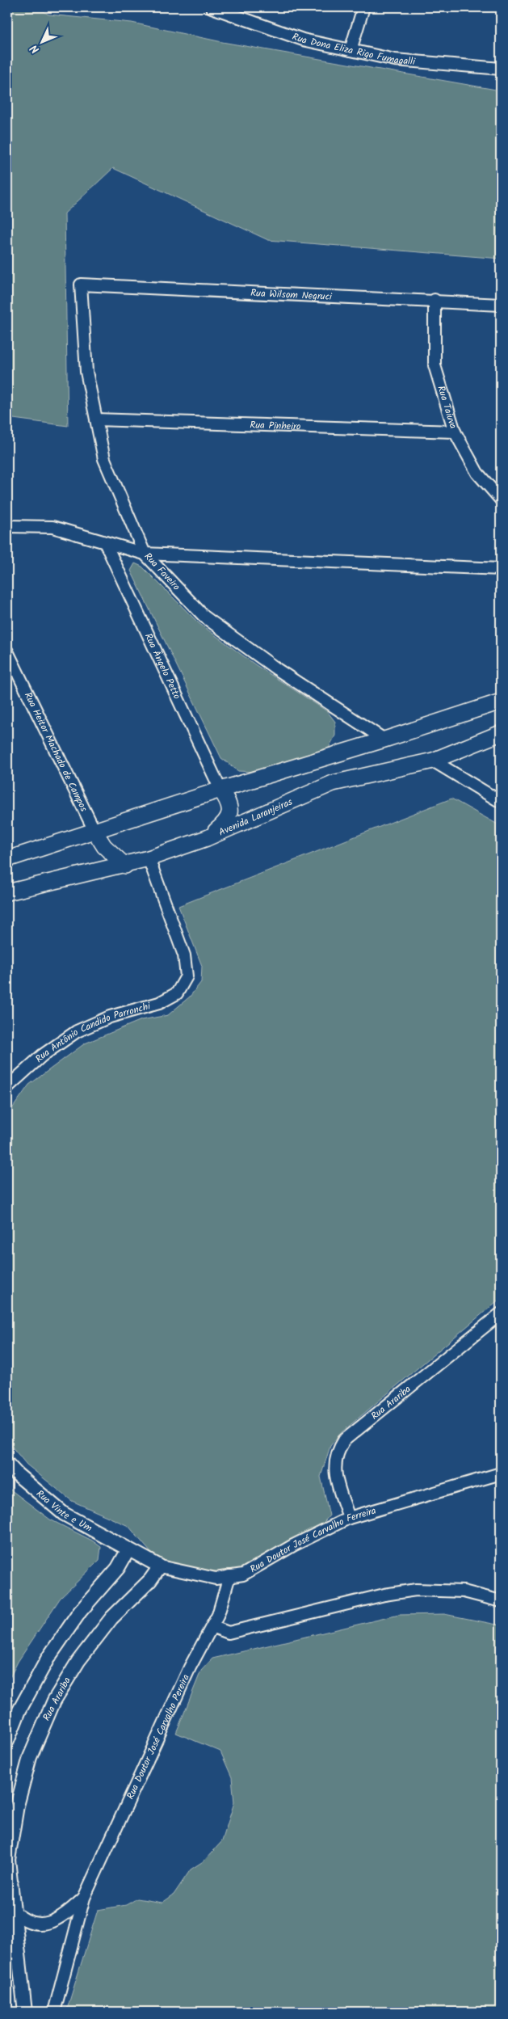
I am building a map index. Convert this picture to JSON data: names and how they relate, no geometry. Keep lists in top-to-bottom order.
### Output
{
  "streets": {
    "main road": ["Avenida Laranjeiras"],
    "street": [
      "Rua Dona Eliza Rigo Fumagalli",
      "Rua Wilsom Negruci",
      "Rua Taiuva",
      "Rua Pinheiro",
      "Rua Faveiro",
      "Rua Ângelo Petto",
      "Rua Heitor Machado de Campos",
      "Rua Antônio Candido Parronchi",
      "Rua Arariba",
      "Rua Vinte e Um",
      "Rua Doutor José Carvalho Ferreira",
      "Rua Doutor José Carvalho Pereira"
    ]
  },
  "crossings": [
    ["Rua Wilsom Negruci", "Rua Taiuva"],
    ["Rua Wilsom Negruci", "Rua Faveiro"],
    ["Rua Taiuva", "Rua Pinheiro"],
    ["Rua Pinheiro", "Rua Faveiro"],
    ["Avenida Laranjeiras", "Rua Antônio Candido Parronchi"],
    ["Rua Arariba", "Rua Doutor José Carvalho Ferreira"],
    ["Rua Arariba", "Rua Doutor José Carvalho Pereira"],
    ["Rua Vinte e Um", "Rua Doutor José Carvalho Ferreira"],
    ["Rua Doutor José Carvalho Ferreira", "Rua Doutor José Carvalho Pereira"]
  ],
  "north": "bottom left"
}
